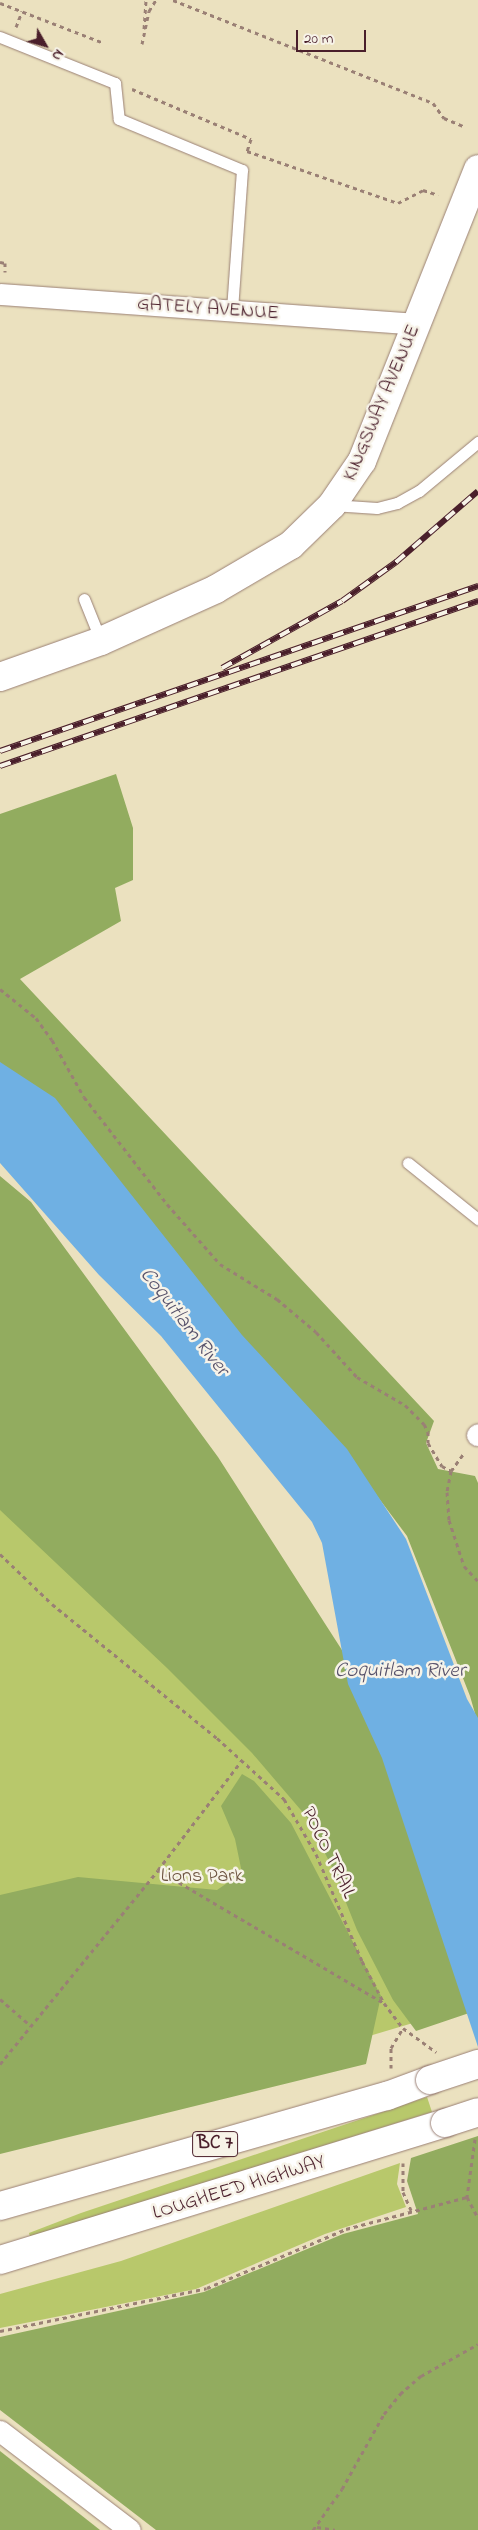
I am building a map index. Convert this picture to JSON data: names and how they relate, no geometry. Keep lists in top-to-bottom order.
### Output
{
  "streets": {
    "main road": ["KINGSWAY AVENUE", "BC 7", "LOUGHEED HIGHWAY"],
    "street": ["GATELY AVENUE"],
    "path": ["POCO TRAIL"]
  },
  "crossings": [
    ["GATELY AVENUE", "KINGSWAY AVENUE"]
  ],
  "water": ["Coquitlam River"],
  "parks": ["Lions Park"],
  "scale_bar": "20 m",
  "north": "bottom right"
}
